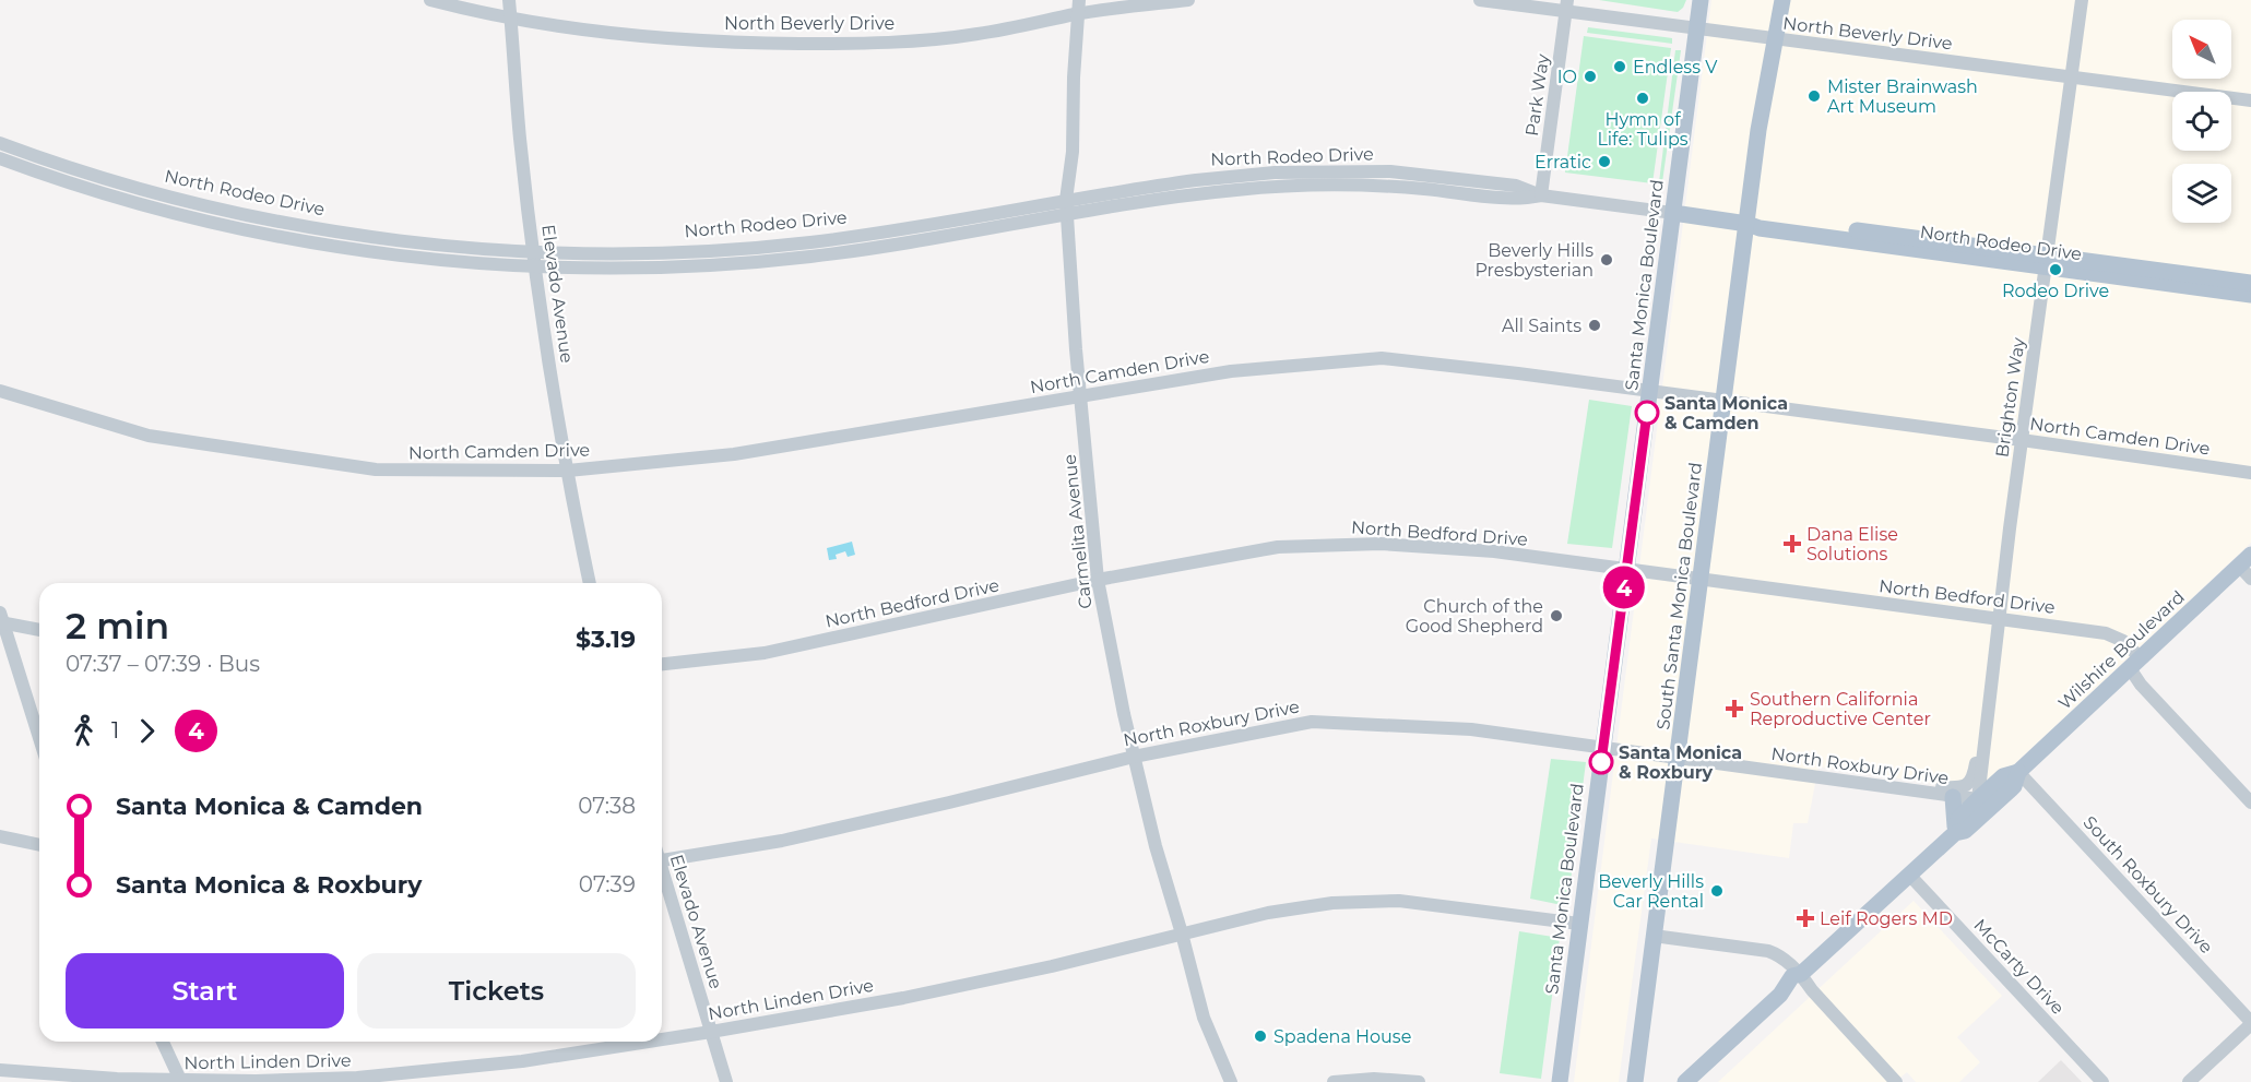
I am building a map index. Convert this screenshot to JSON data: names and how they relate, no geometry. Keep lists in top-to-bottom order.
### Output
{
  "streets": {
    "main road": [
      "North Rodeo Drive",
      "Santa Monica Boulevard",
      "South Santa Monica Boulevard",
      "Wilshire Boulevard"
    ],
    "street": [
      "North Beverly Drive",
      "Park Way",
      "Elevado Avenue",
      "North Camden Drive",
      "Brighton Way",
      "Carmelita Avenue",
      "North Bedford Drive",
      "North Roxbury Drive",
      "South Roxbury Drive",
      "McCarty Drive",
      "North Linden Drive"
    ]
  },
  "crossings": [
    ["North Beverly Drive", "Park Way"],
    ["North Beverly Drive", "Santa Monica Boulevard"],
    ["North Beverly Drive", "Elevado Avenue"],
    ["North Beverly Drive", "Brighton Way"],
    ["North Beverly Drive", "Carmelita Avenue"],
    ["North Beverly Drive", "South Santa Monica Boulevard"],
    ["Park Way", "North Rodeo Drive"],
    ["North Rodeo Drive", "Santa Monica Boulevard"],
    ["North Rodeo Drive", "Elevado Avenue"],
    ["North Rodeo Drive", "Brighton Way"],
    ["North Rodeo Drive", "Carmelita Avenue"],
    ["North Rodeo Drive", "South Santa Monica Boulevard"],
    ["Santa Monica Boulevard", "North Camden Drive"],
    ["Santa Monica Boulevard", "North Bedford Drive"],
    ["Santa Monica Boulevard", "North Roxbury Drive"],
    ["Santa Monica Boulevard", "North Linden Drive"],
    ["Elevado Avenue", "North Camden Drive"],
    ["Elevado Avenue", "North Linden Drive"],
    ["North Camden Drive", "Brighton Way"],
    ["North Camden Drive", "Carmelita Avenue"],
    ["North Camden Drive", "South Santa Monica Boulevard"],
    ["Brighton Way", "North Bedford Drive"],
    ["Brighton Way", "Wilshire Boulevard"],
    ["Brighton Way", "North Roxbury Drive"],
    ["Carmelita Avenue", "North Bedford Drive"],
    ["Carmelita Avenue", "North Roxbury Drive"],
    ["Carmelita Avenue", "North Linden Drive"],
    ["North Bedford Drive", "South Santa Monica Boulevard"],
    ["North Bedford Drive", "Wilshire Boulevard"],
    ["South Santa Monica Boulevard", "North Roxbury Drive"],
    ["Wilshire Boulevard", "North Roxbury Drive"],
    ["Wilshire Boulevard", "South Roxbury Drive"],
    ["Wilshire Boulevard", "McCarty Drive"]
  ],
  "places": {
    "other": [
      "Endless V",
      "IO",
      "Mister Brainwash Art Museum",
      "Hymn of Life: Tulips",
      "Erratic",
      "Beverly Hills Presbysterian",
      "Rodeo Drive",
      "All Saints",
      "Santa Monica & Camden",
      "Church of the Good Shepherd",
      "Santa Monica & Roxbury",
      "Beverly Hills Car Rental",
      "Spadena House"
    ],
    "health": ["Dana Elise Solutions", "Southern California Reproductive Center", "Leif Rogers MD"]
  },
  "lines": ["bus line 4"],
  "north": "top left",
  "page": {
    "on_map": "4",
    "heading": ["2 min", "07:37 – 07:39 · Bus", "$3.19"],
    "legs": ["1", "4"],
    "list": [
      {
        "name": "Santa Monica & Camden",
        "value": "07:38"
      },
      {
        "name": "Santa Monica & Roxbury",
        "value": "07:39"
      }
    ],
    "buttons": ["Start", "Tickets"]
  }
}
